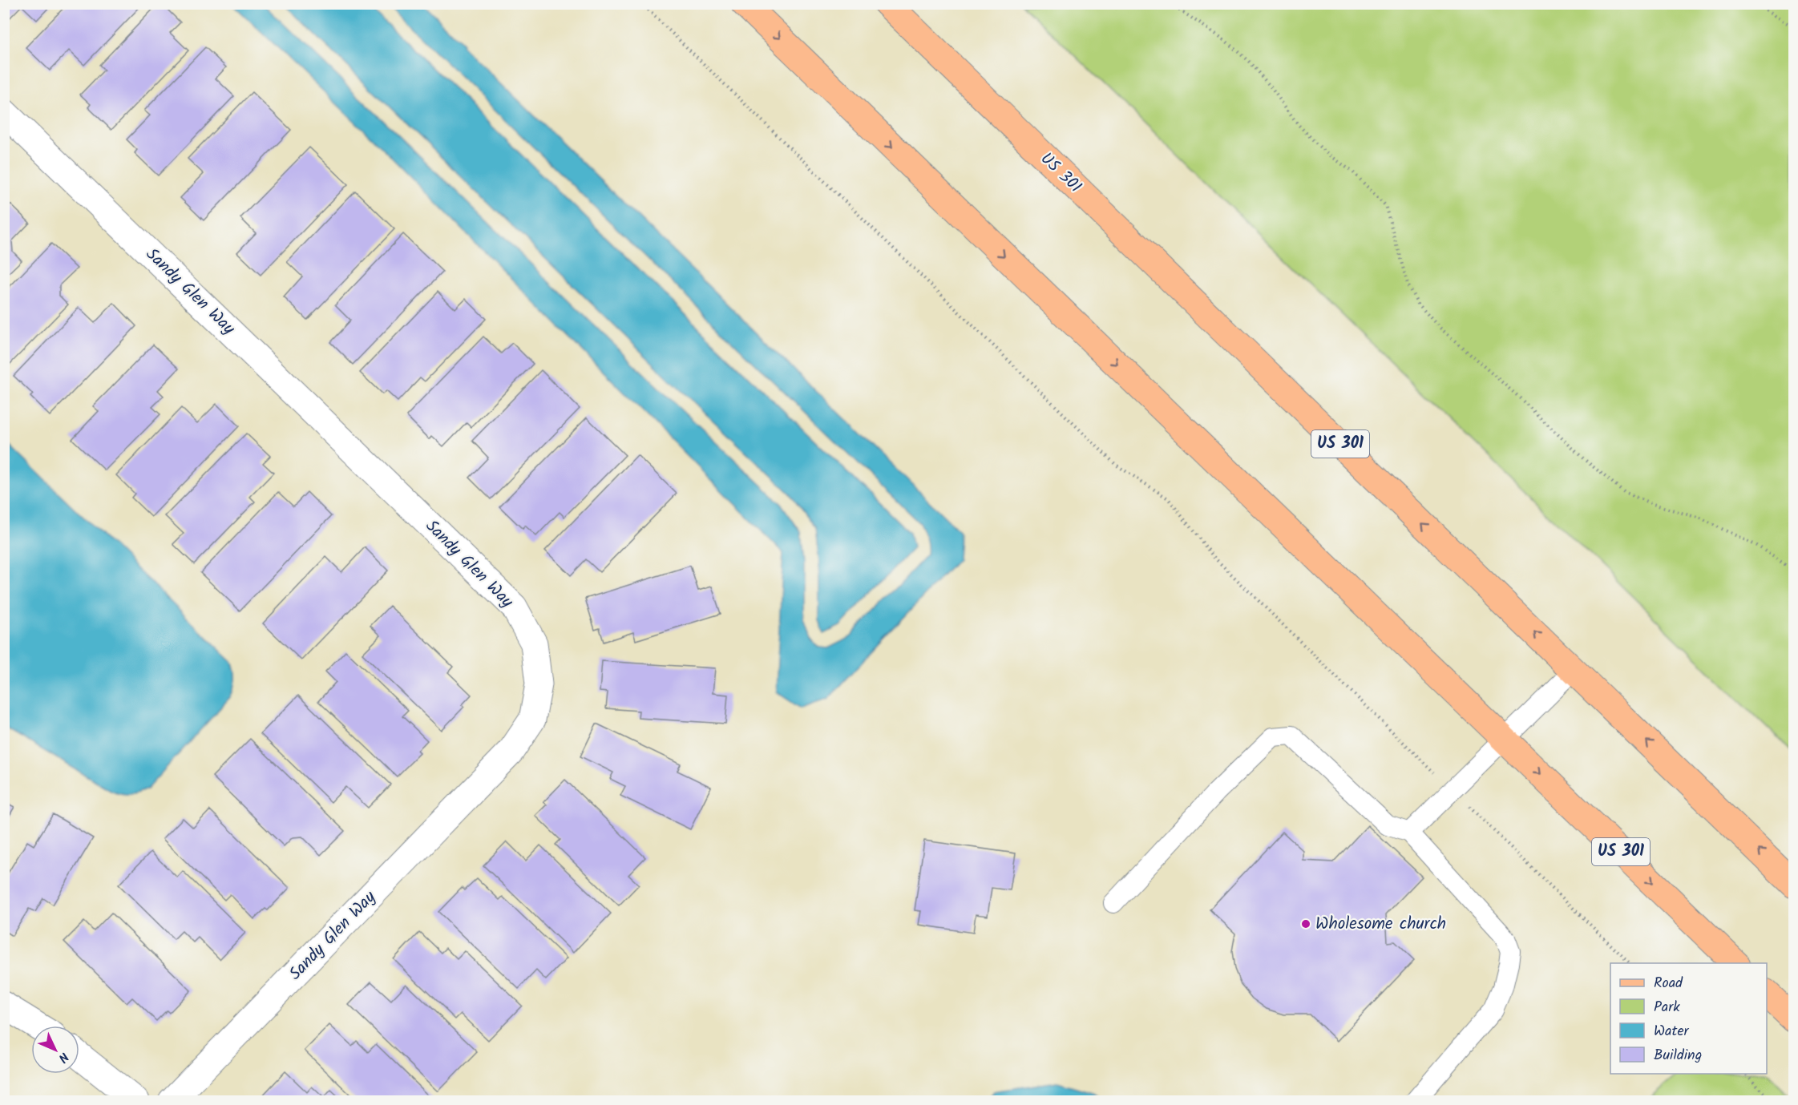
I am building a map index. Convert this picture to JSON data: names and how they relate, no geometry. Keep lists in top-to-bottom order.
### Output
{
  "streets": {
    "main road": ["US 301"],
    "street": ["Sandy Glen Way"]
  },
  "places": ["Wholesome church"],
  "legend": [
    "Road",
    "Park",
    "Water",
    "Building"
  ],
  "north": "bottom right"
}
